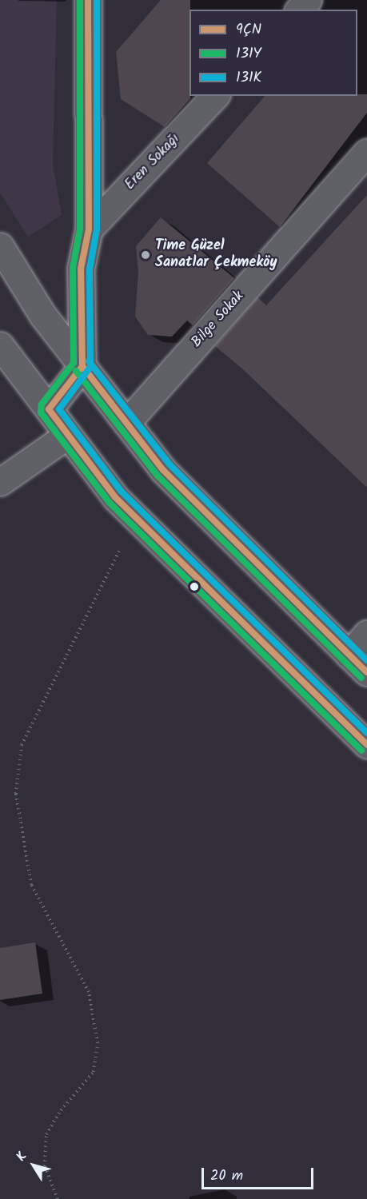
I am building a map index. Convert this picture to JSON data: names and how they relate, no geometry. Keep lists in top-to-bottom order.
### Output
{
  "streets": {
    "street": ["Eren Sokağı", "Bilge Sokak"]
  },
  "places": ["Time Güzel Sanatlar Çekmeköy"],
  "lines": ["transit line 9ÇN", "transit line 131Y", "transit line 131K"],
  "legend": ["9ÇN", "131Y", "131K"],
  "scale_bar": "20 m",
  "north": "top left"
}
